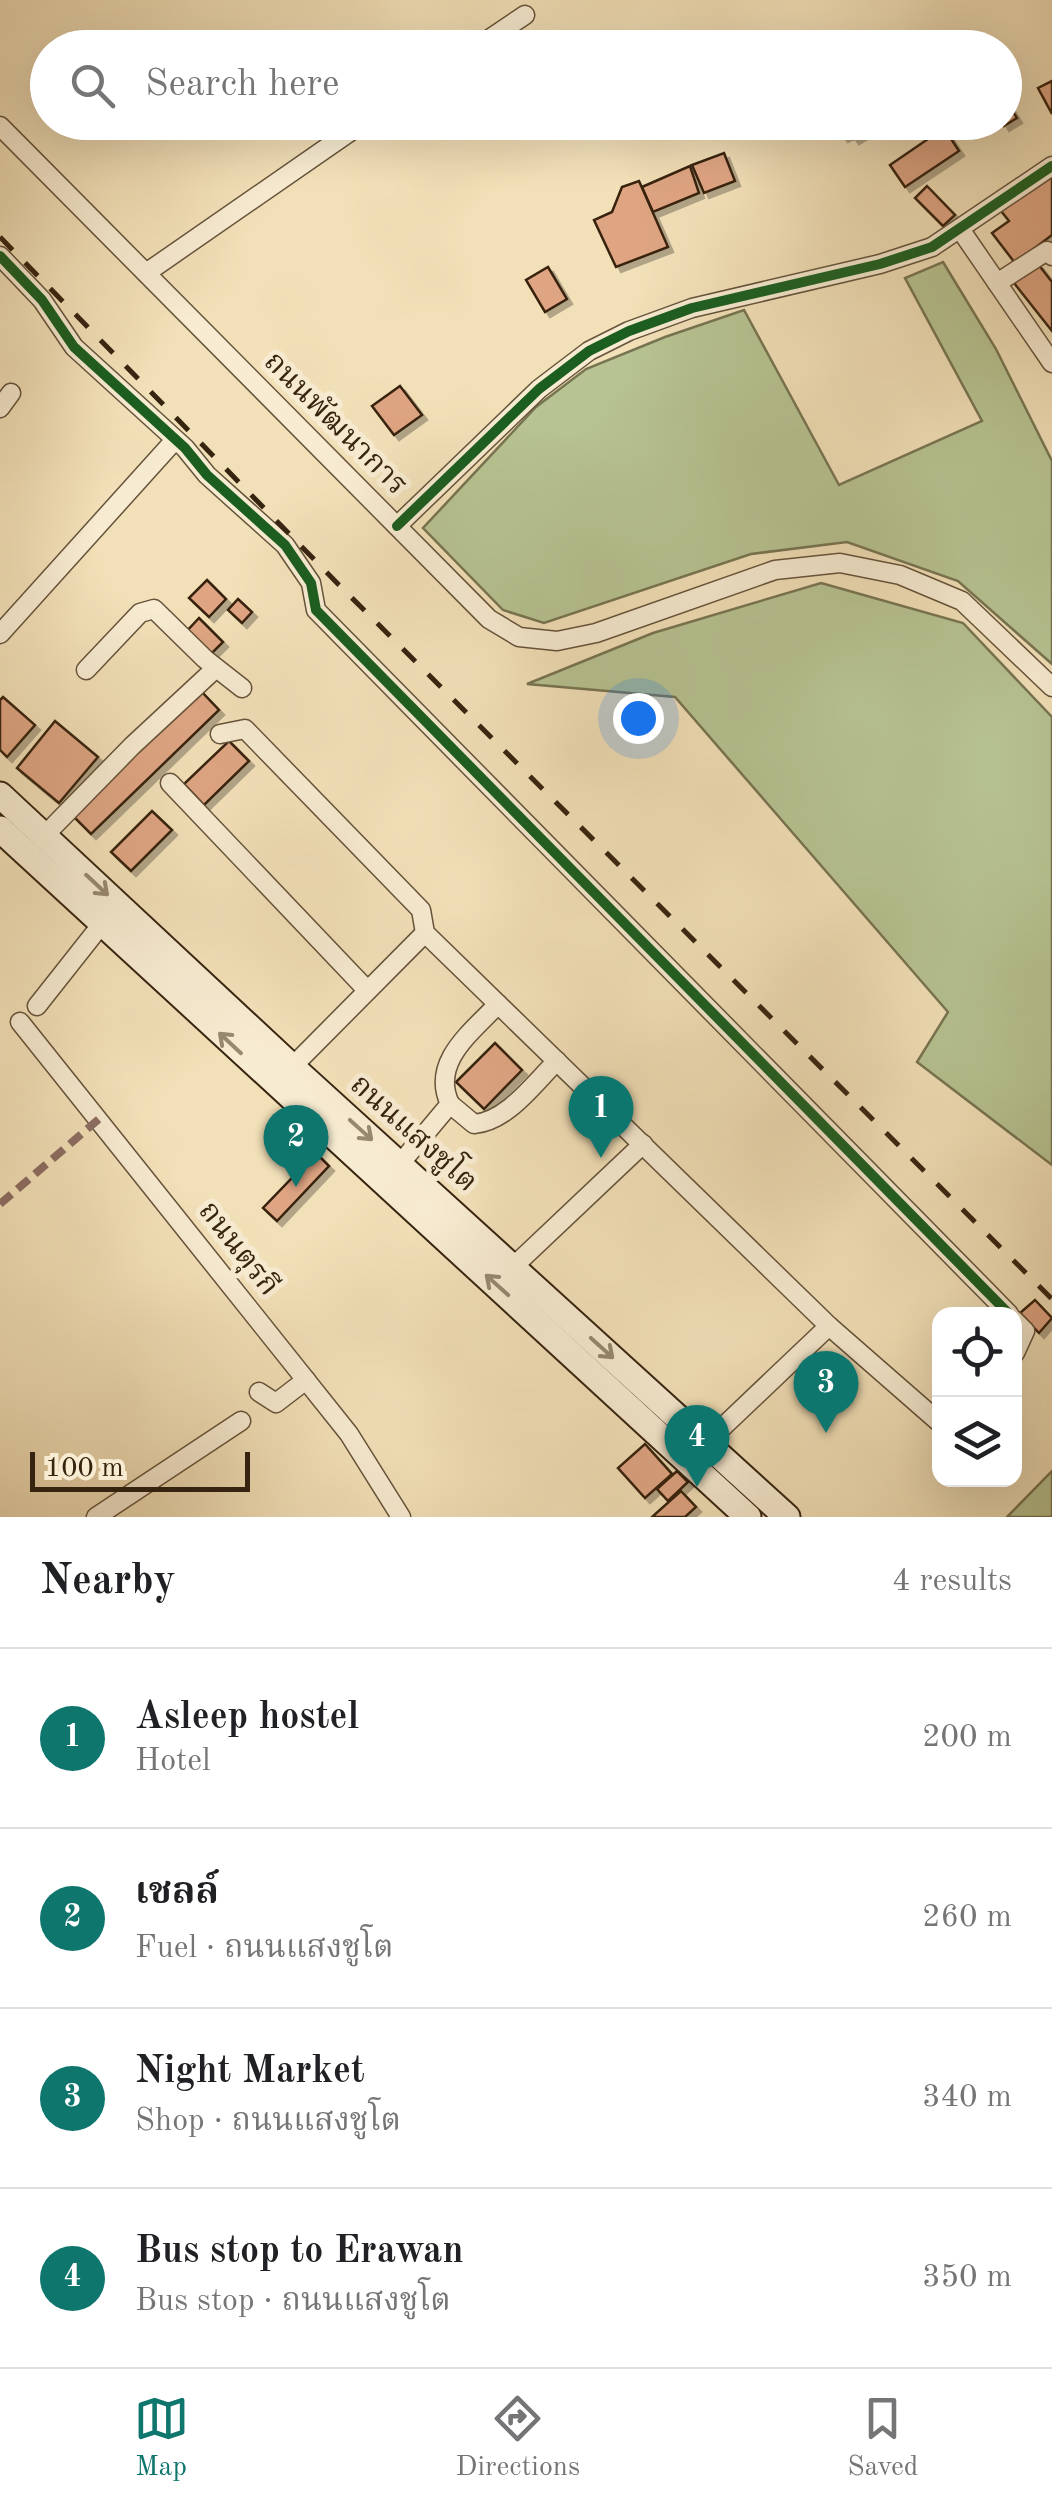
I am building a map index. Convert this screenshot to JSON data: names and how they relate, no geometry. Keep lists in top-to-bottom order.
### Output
{
  "streets": {
    "main road": ["ถนนแสงชูโต"],
    "street": ["ถนนพัฒนาการ", "ถนนตุรกี"]
  },
  "scale_bar": "100 m",
  "page": {
    "search": "Search here",
    "pins": [
      "1",
      "2",
      "3",
      "4"
    ],
    "scale": "100 m",
    "heading": ["Nearby", "4 results"],
    "list": [
      {
        "mark": "1",
        "name": "Asleep hostel",
        "note": "Hotel",
        "value": "200 m"
      },
      {
        "mark": "2",
        "name": "เชลล์",
        "note": "Fuel · ถนนแสงชูโต",
        "value": "260 m"
      },
      {
        "mark": "3",
        "name": "Night Market",
        "note": "Shop · ถนนแสงชูโต",
        "value": "340 m"
      },
      {
        "mark": "4",
        "name": "Bus stop to Erawan",
        "note": "Bus stop · ถนนแสงชูโต",
        "value": "350 m"
      }
    ],
    "nav": ["Map", "Directions", "Saved"]
  }
}
